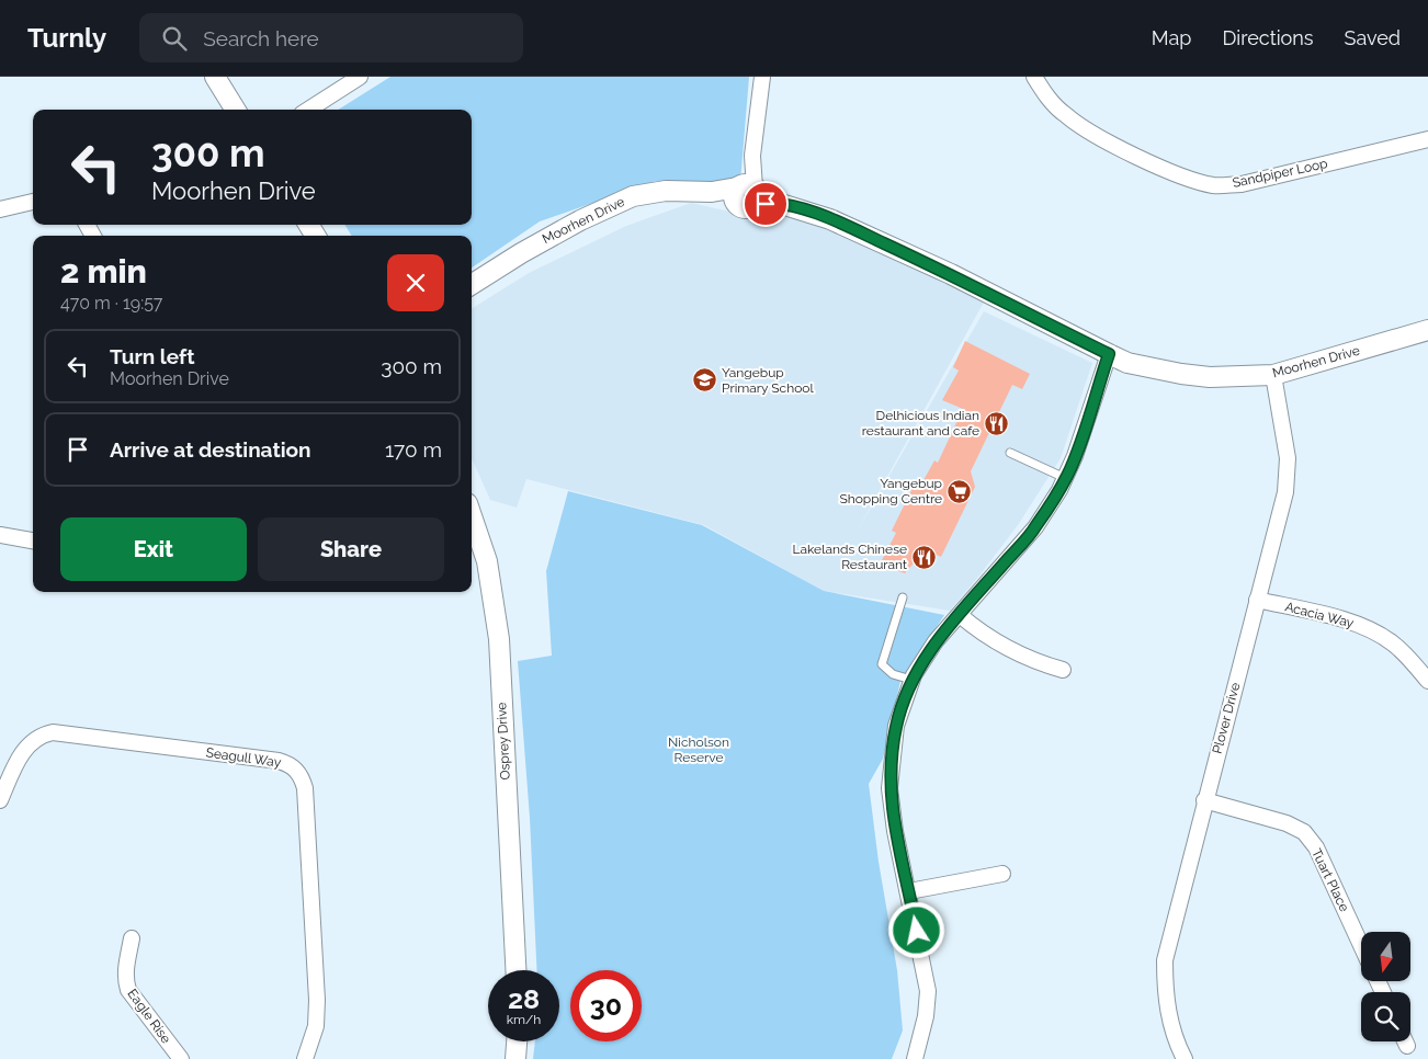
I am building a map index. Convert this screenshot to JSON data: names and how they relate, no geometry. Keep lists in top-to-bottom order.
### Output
{
  "streets": {
    "street": [
      "Sandpiper Loop",
      "Moorhen Drive",
      "Acacia Way",
      "Plover Drive",
      "Osprey Drive",
      "Seagull Way",
      "Tuart Place",
      "Eagle Rise"
    ]
  },
  "crossings": [
    ["Moorhen Drive", "Plover Drive"],
    ["Acacia Way", "Plover Drive"],
    ["Plover Drive", "Tuart Place"]
  ],
  "parks": ["Nicholson Reserve"],
  "places": {
    "school or university": ["Yangebup Primary School"],
    "restaurant": ["Delhicious Indian restaurant and cafe", "Lakelands Chinese Restaurant"],
    "supermarket": ["Yangebup Shopping Centre"]
  },
  "north": "bottom",
  "page": {
    "header": "Turnly",
    "search": "Search here",
    "nav": ["Map", "Directions", "Saved"],
    "turn": ["300 m", "Moorhen Drive"],
    "heading": ["2 min", "470 m · 19:57"],
    "list": [
      {
        "name": "Turn left",
        "note": "Moorhen Drive",
        "value": "300 m"
      },
      {
        "name": "Arrive at destination",
        "value": "170 m"
      }
    ],
    "buttons": ["Exit", "Share"],
    "speed": "28 km/h",
    "limit": "30"
  }
}
